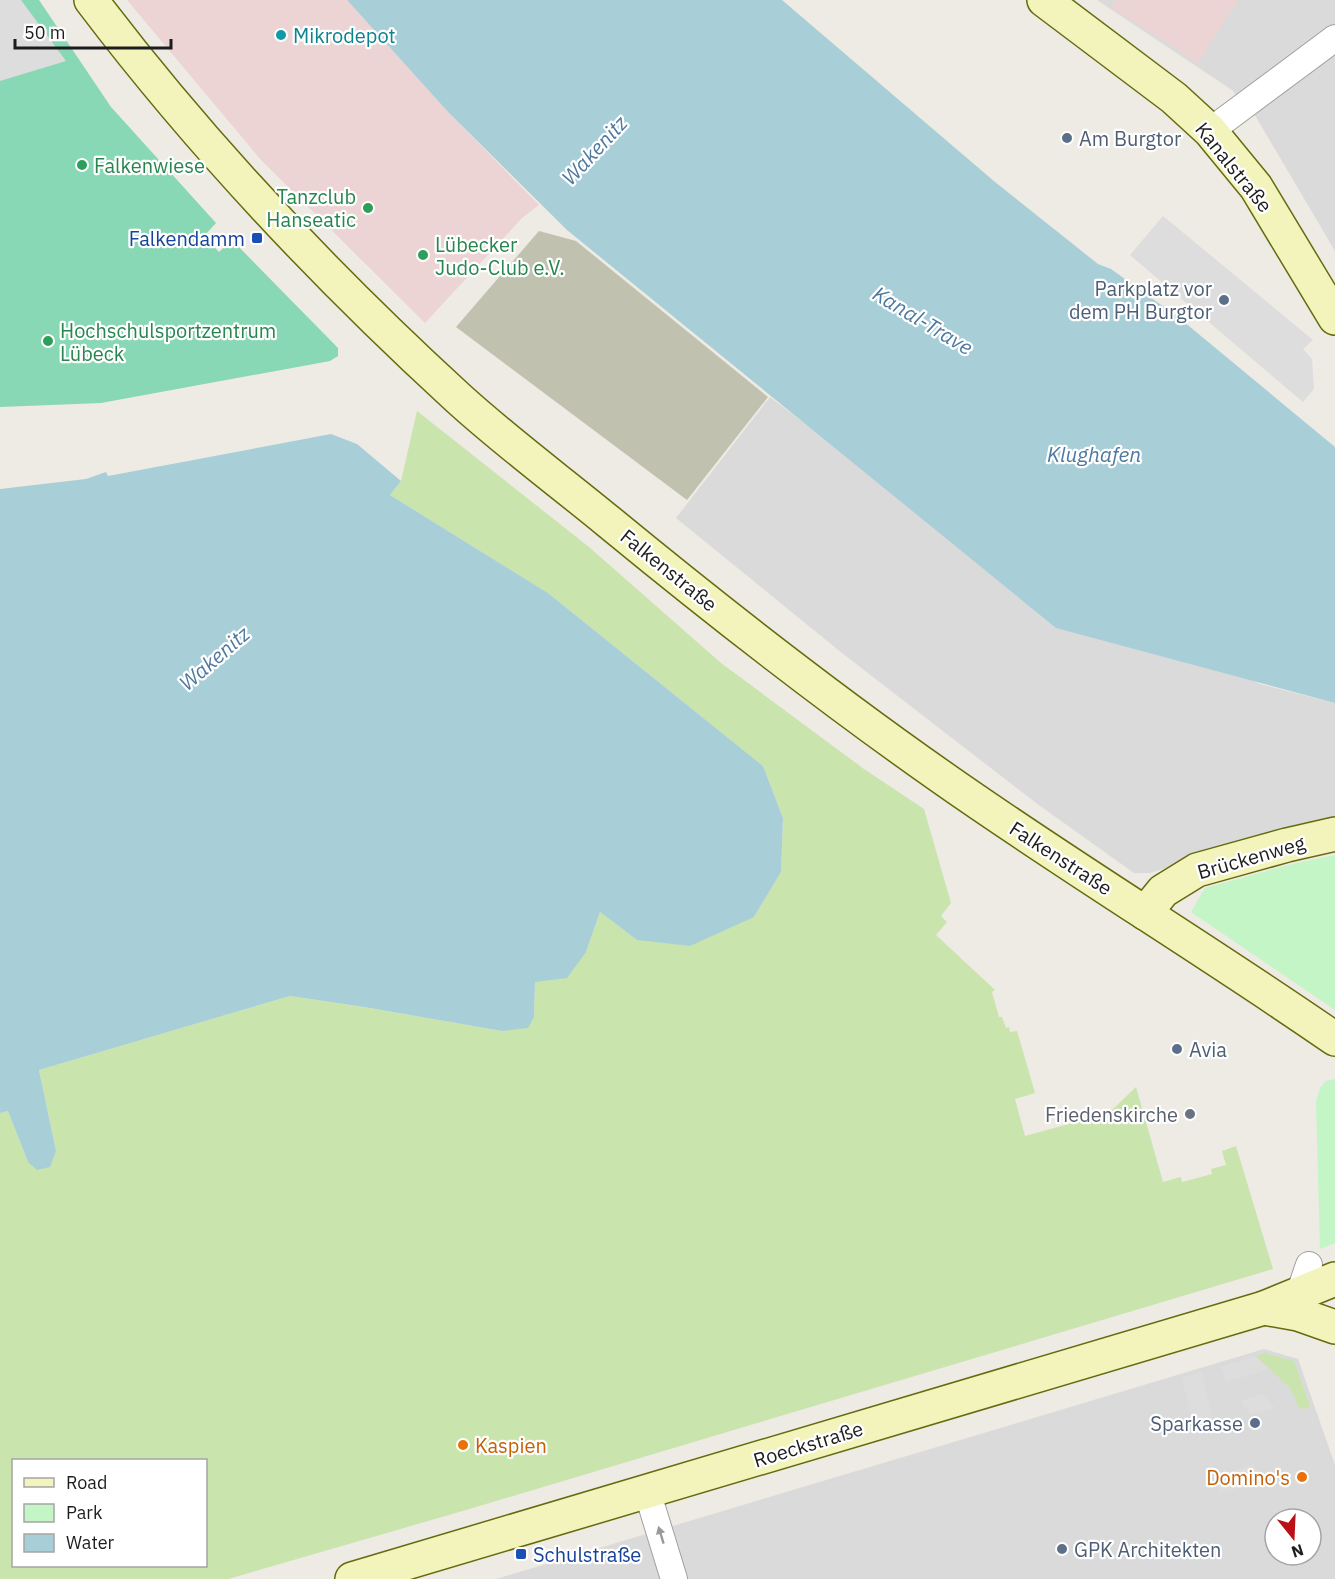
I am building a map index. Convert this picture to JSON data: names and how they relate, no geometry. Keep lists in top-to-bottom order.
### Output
{
  "streets": {
    "main road": [
      "Kanalstraße",
      "Falkenstraße",
      "Brückenweg",
      "Roeckstraße"
    ]
  },
  "crossings": [
    ["Falkenstraße", "Brückenweg"]
  ],
  "water": ["Wakenitz", "Kanal-Trave", "Klughafen"],
  "places": {
    "other": [
      "Mikrodepot",
      "Am Burgtor",
      "Falkenwiese",
      "Tanzclub Hanseatic",
      "Lübecker Judo-Club e.V.",
      "Parkplatz vor dem PH Burgtor",
      "Hochschulsportzentrum Lübeck",
      "Avia",
      "Friedenskirche",
      "Sparkasse",
      "Kaspien",
      "Domino's",
      "GPK Architekten"
    ],
    "transit": ["Falkendamm", "Schulstraße"]
  },
  "legend": ["Road", "Park", "Water"],
  "scale_bar": "50 m",
  "north": "bottom"
}
